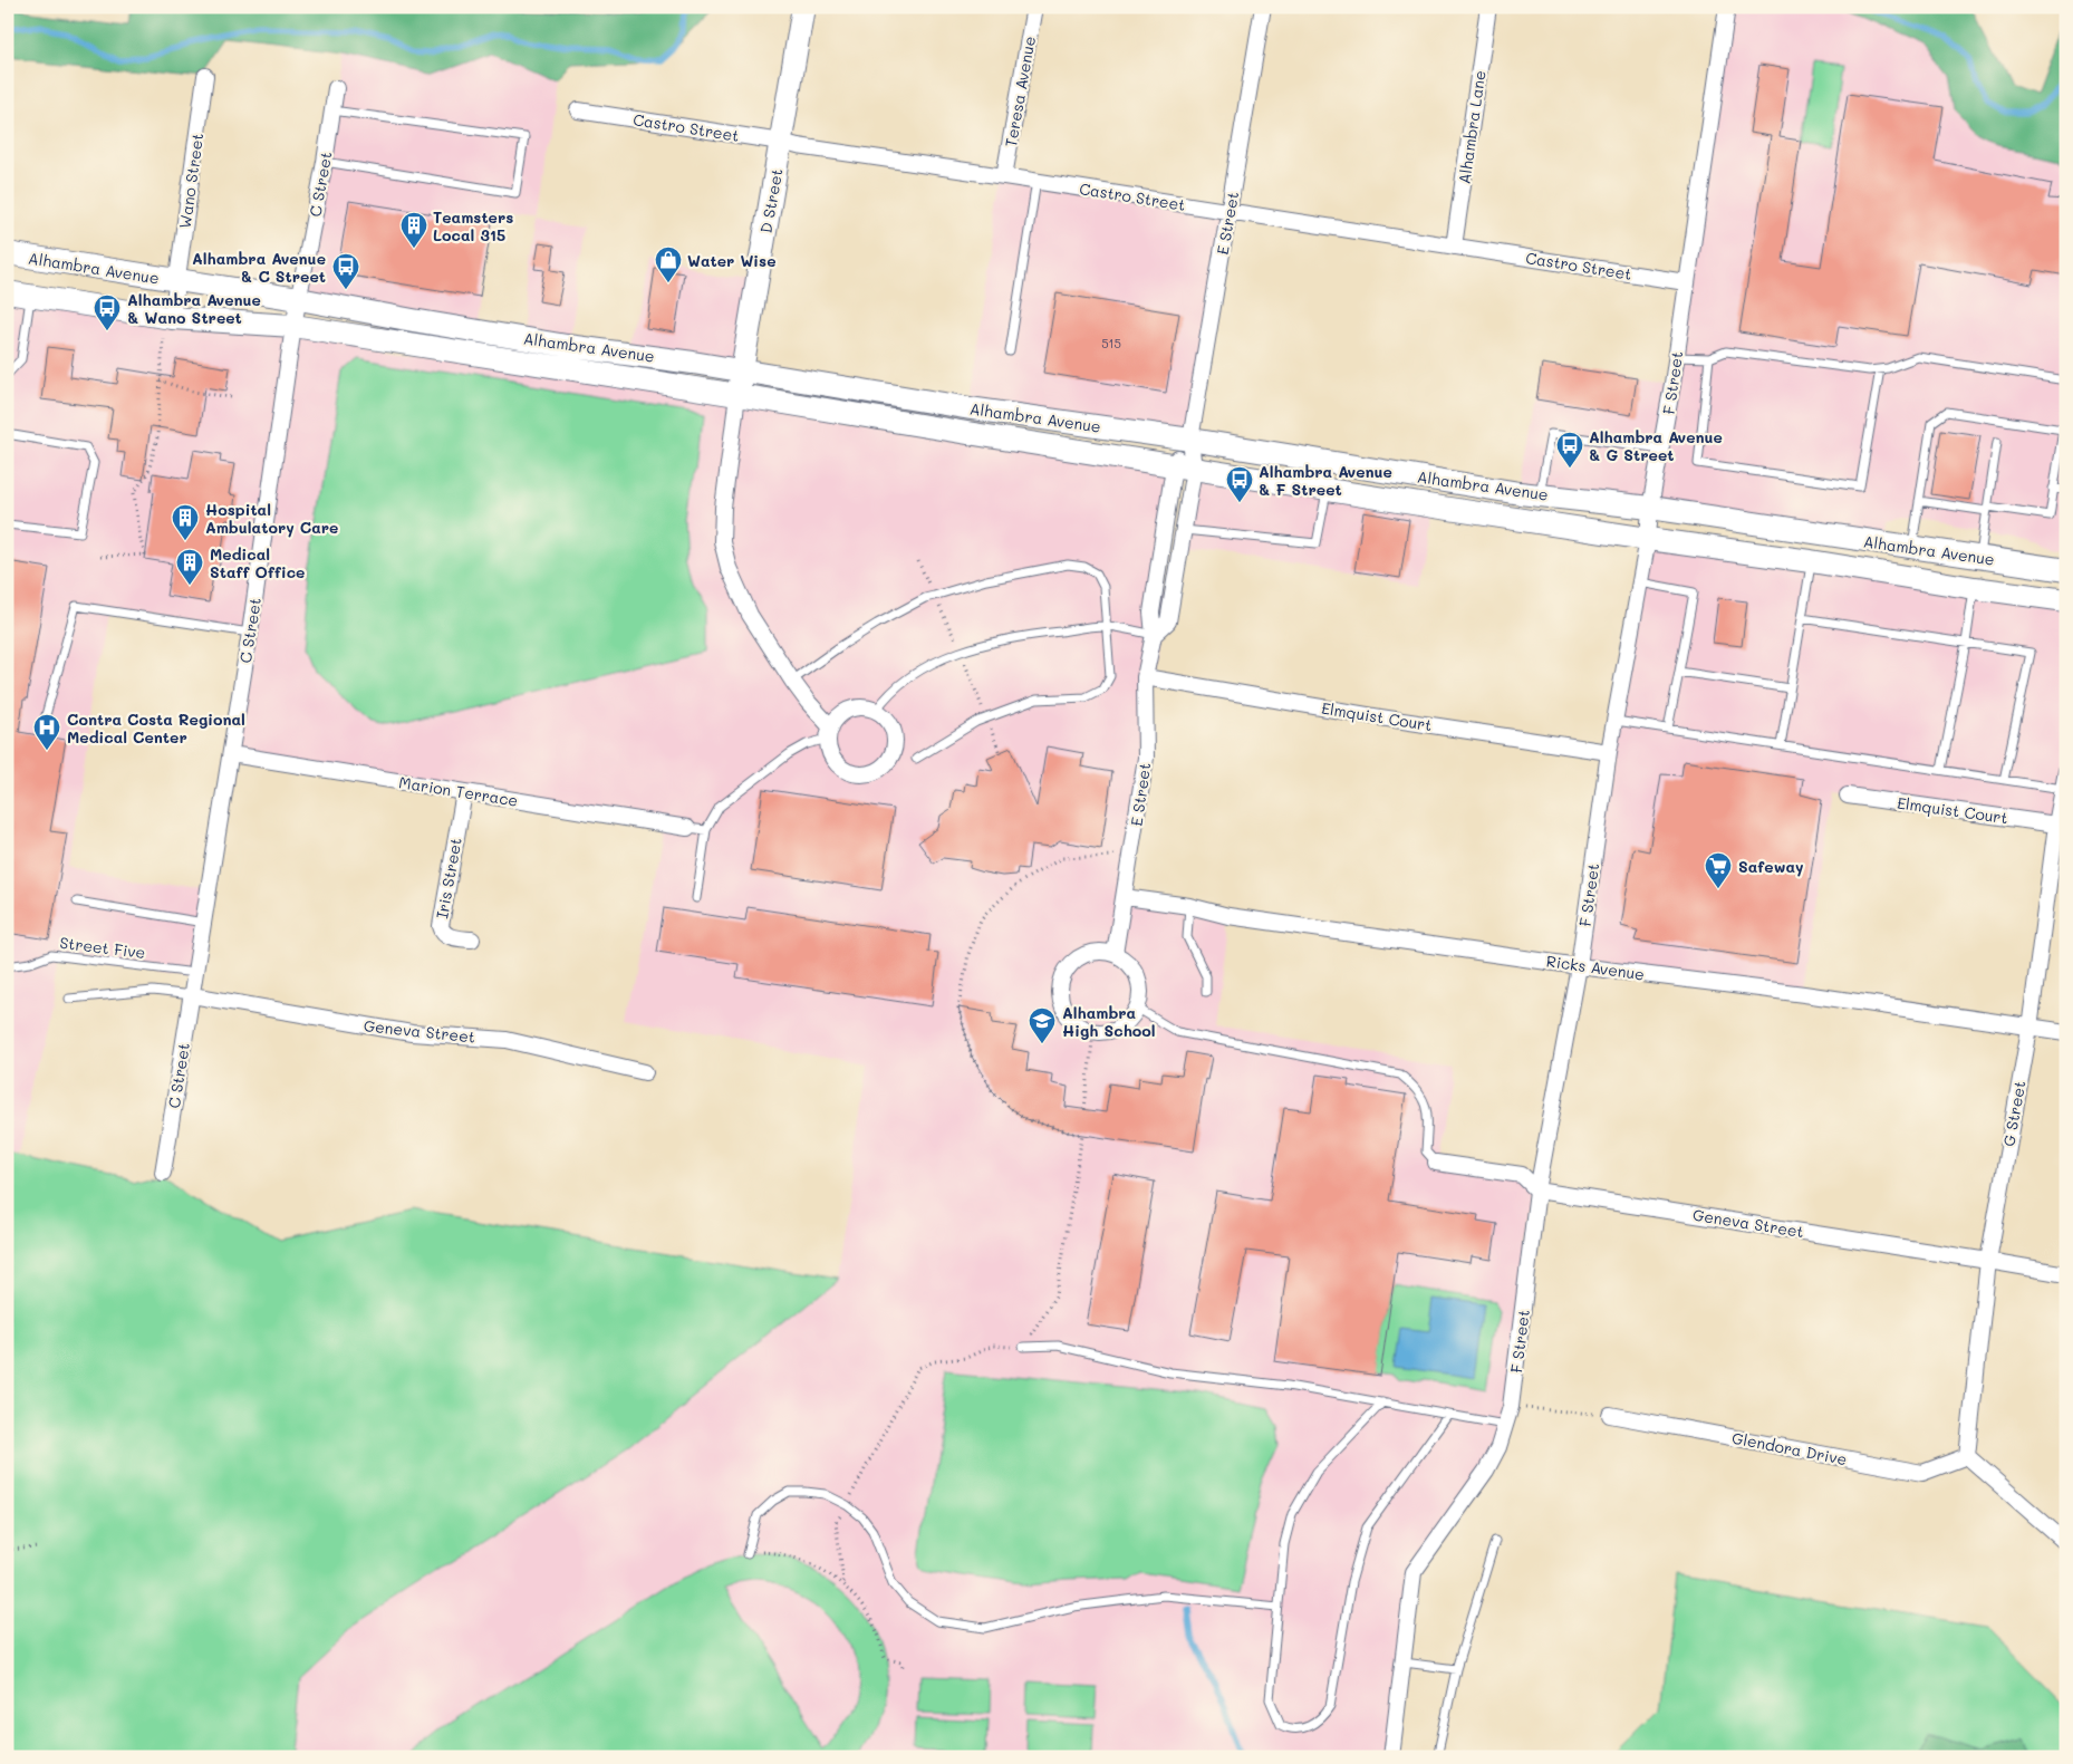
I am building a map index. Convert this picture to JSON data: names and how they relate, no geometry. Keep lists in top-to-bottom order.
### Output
{
  "streets": {
    "main road": ["D Street", "Alhambra Avenue"],
    "street": [
      "Teresa Avenue",
      "Castro Street",
      "Alhambra Lane",
      "Wano Street",
      "C Street",
      "E Street",
      "F Street",
      "Elmquist Court",
      "Marion Terrace",
      "Iris Street",
      "Ricks Avenue",
      "Geneva Street",
      "G Street",
      "Glendora Drive"
    ],
    "lane": ["Street Five"]
  },
  "crossings": [
    ["Teresa Avenue", "Castro Street"],
    ["Castro Street", "Alhambra Lane"],
    ["Castro Street", "D Street"],
    ["Castro Street", "E Street"],
    ["Castro Street", "F Street"],
    ["Wano Street", "Alhambra Avenue"],
    ["C Street", "Alhambra Avenue"],
    ["C Street", "Marion Terrace"],
    ["C Street", "Street Five"],
    ["C Street", "Geneva Street"],
    ["D Street", "Alhambra Avenue"],
    ["E Street", "Alhambra Avenue"],
    ["E Street", "Elmquist Court"],
    ["E Street", "Ricks Avenue"],
    ["Alhambra Avenue", "F Street"],
    ["F Street", "Elmquist Court"],
    ["F Street", "Ricks Avenue"],
    ["F Street", "Geneva Street"],
    ["Elmquist Court", "G Street"],
    ["Marion Terrace", "Iris Street"],
    ["Ricks Avenue", "G Street"],
    ["Geneva Street", "G Street"],
    ["G Street", "Glendora Drive"]
  ],
  "places": {
    "building": ["Teamsters Local 315", "Hospital Ambulatory Care", "Medical Staff Office"],
    "shop": ["Water Wise"],
    "bus stop": [
      "Alhambra Avenue & C Street",
      "Alhambra Avenue & Wano Street",
      "Alhambra Avenue & G Street",
      "Alhambra Avenue & F Street"
    ],
    "hospital": ["Contra Costa Regional Medical Center"],
    "supermarket": ["Safeway"],
    "school or university": ["Alhambra High School"]
  },
  "house_numbers": ["515"]
}
